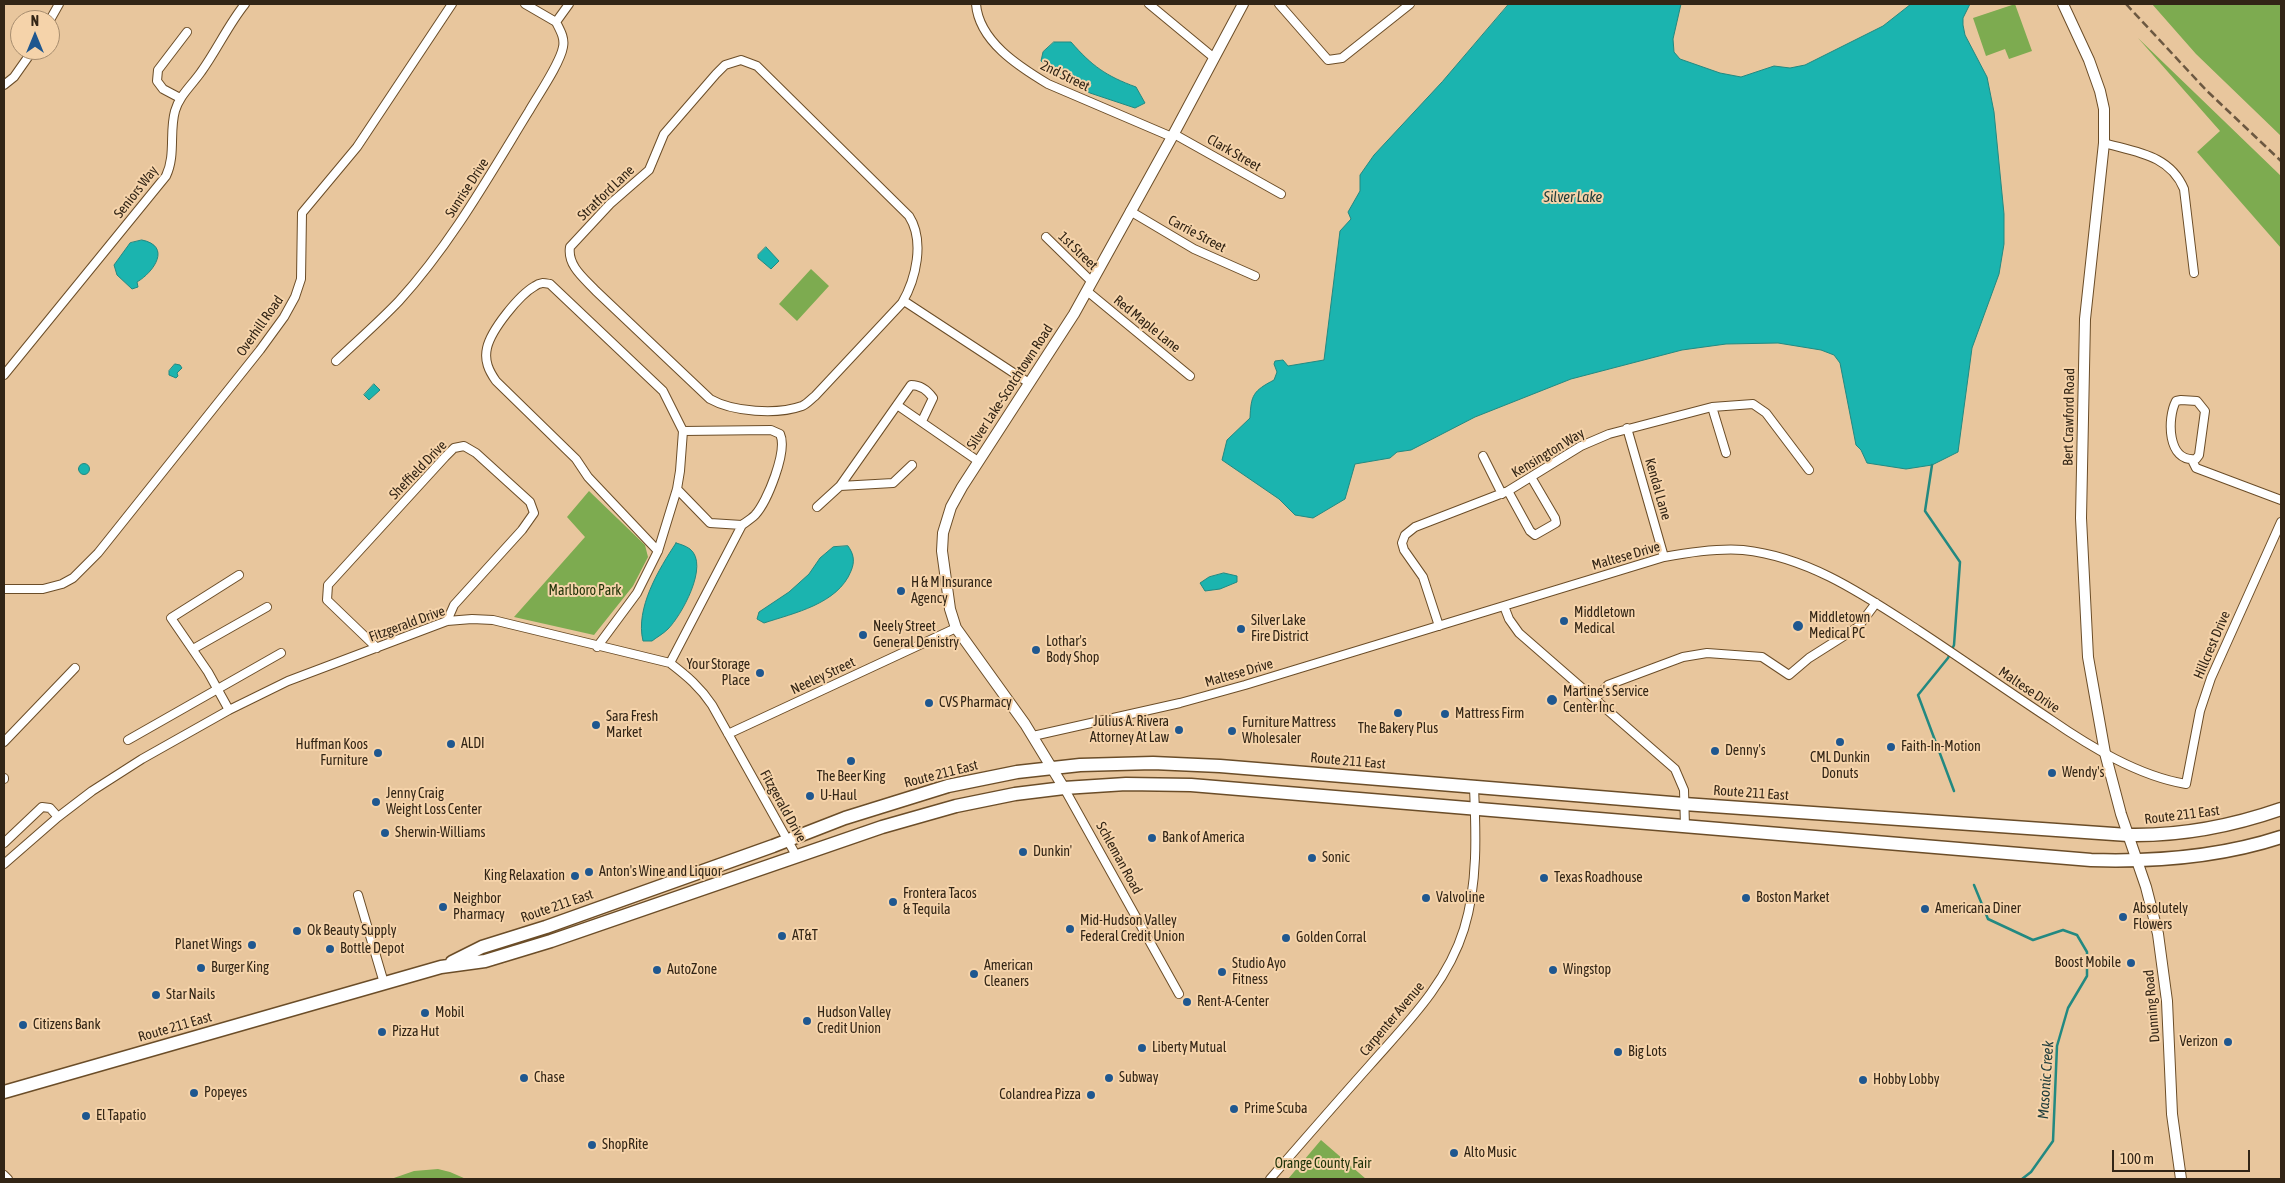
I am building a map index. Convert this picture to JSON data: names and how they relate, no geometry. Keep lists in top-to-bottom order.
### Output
{
  "streets": {
    "main road": ["Route 211 East"],
    "street": [
      "2nd Street",
      "Clark Street",
      "Sunrise Drive",
      "Seniors Way",
      "Stratford Lane",
      "Carrie Street",
      "1st Street",
      "Red Maple Lane",
      "Overhill Road",
      "Silver Lake-Scotchtown Road",
      "Bert Crawford Road",
      "Kensington Way",
      "Sheffield Drive",
      "Kendal Lane",
      "Maltese Drive",
      "Fitzgerald Drive",
      "Hillcrest Drive",
      "Neeley Street",
      "Schleman Road",
      "Dunning Road",
      "Carpenter Avenue"
    ]
  },
  "crossings": [
    ["2nd Street", "Clark Street"],
    ["2nd Street", "Silver Lake-Scotchtown Road"],
    ["Clark Street", "Silver Lake-Scotchtown Road"],
    ["Carrie Street", "Silver Lake-Scotchtown Road"],
    ["1st Street", "Red Maple Lane"],
    ["1st Street", "Silver Lake-Scotchtown Road"],
    ["Red Maple Lane", "Silver Lake-Scotchtown Road"],
    ["Silver Lake-Scotchtown Road", "Maltese Drive"],
    ["Silver Lake-Scotchtown Road", "Neeley Street"],
    ["Silver Lake-Scotchtown Road", "Route 211 East"],
    ["Silver Lake-Scotchtown Road", "Schleman Road"],
    ["Bert Crawford Road", "Maltese Drive"],
    ["Bert Crawford Road", "Route 211 East"],
    ["Bert Crawford Road", "Dunning Road"],
    ["Kensington Way", "Kendal Lane"],
    ["Kensington Way", "Maltese Drive"],
    ["Sheffield Drive", "Fitzgerald Drive"],
    ["Kendal Lane", "Maltese Drive"],
    ["Maltese Drive", "Hillcrest Drive"],
    ["Fitzgerald Drive", "Neeley Street"],
    ["Fitzgerald Drive", "Route 211 East"],
    ["Route 211 East", "Schleman Road"],
    ["Route 211 East", "Dunning Road"],
    ["Route 211 East", "Carpenter Avenue"]
  ],
  "water": ["Silver Lake", "Masonic Creek"],
  "parks": ["Marlboro Park", "Orange County Fair"],
  "places": [
    "H & M Insurance Agency",
    "Middletown Medical",
    "Middletown Medical PC",
    "Silver Lake Fire District",
    "Neely Street General Denistry",
    "Lothar's Body Shop",
    "Your Storage Place",
    "Martine's Service Center Inc",
    "CVS Pharmacy",
    "The Bakery Plus",
    "Mattress Firm",
    "Sara Fresh Market",
    "Julius A. Rivera Attorney At Law",
    "Furniture Mattress Wholesaler",
    "CML Dunkin Donuts",
    "ALDI",
    "Faith-In-Motion",
    "Denny's",
    "Huffman Koos Furniture",
    "The Beer King",
    "Wendy's",
    "U-Haul",
    "Jenny Craig Weight Loss Center",
    "Sherwin-Williams",
    "Bank of America",
    "Dunkin'",
    "Sonic",
    "Anton's Wine and Liquor",
    "King Relaxation",
    "Texas Roadhouse",
    "Valvoline",
    "Boston Market",
    "Frontera Tacos & Tequila",
    "Neighbor Pharmacy",
    "Americana Diner",
    "Absolutely Flowers",
    "Mid-Hudson Valley Federal Credit Union",
    "Ok Beauty Supply",
    "AT&T",
    "Golden Corral",
    "Planet Wings",
    "Bottle Depot",
    "Boost Mobile",
    "Burger King",
    "AutoZone",
    "Wingstop",
    "Studio Ayo Fitness",
    "American Cleaners",
    "Star Nails",
    "Rent-A-Center",
    "Mobil",
    "Hudson Valley Credit Union",
    "Citizens Bank",
    "Pizza Hut",
    "Verizon",
    "Liberty Mutual",
    "Big Lots",
    "Chase",
    "Subway",
    "Hobby Lobby",
    "Popeyes",
    "Colandrea Pizza",
    "Prime Scuba",
    "El Tapatio",
    "ShopRite",
    "Alto Music"
  ],
  "scale_bar": "100 m",
  "north": "top"
}
